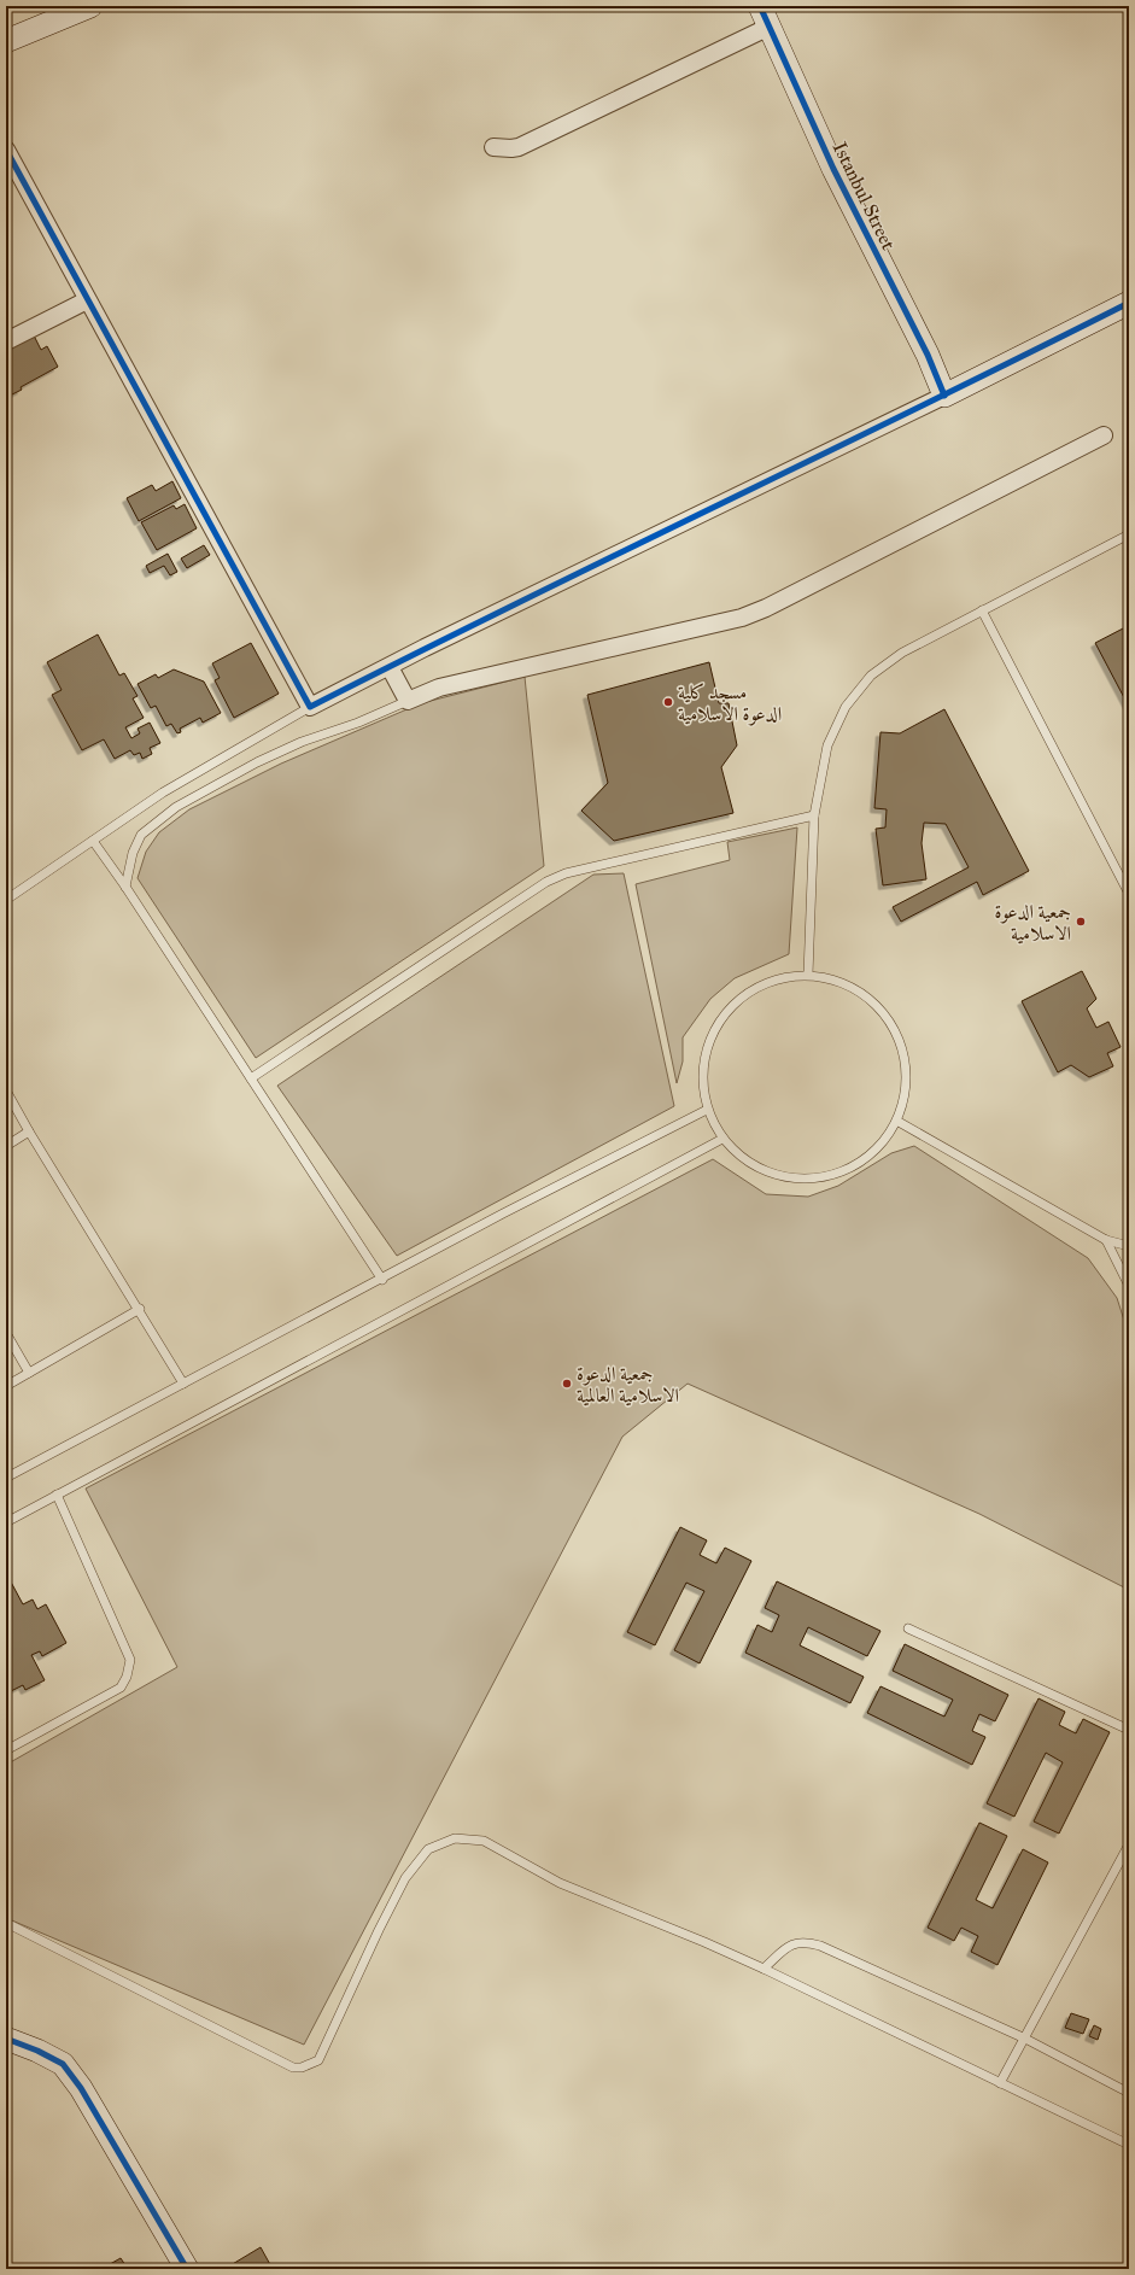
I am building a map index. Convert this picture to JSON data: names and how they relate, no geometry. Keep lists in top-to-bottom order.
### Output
{
  "streets": {
    "street": ["Istanbul Street"]
  },
  "places": ["مسجد كلية الدعوة الاسلامية", "جمعية الدعوة الاسلامية", "جمعية الدعوة الاسلامية العالمية"]
}
